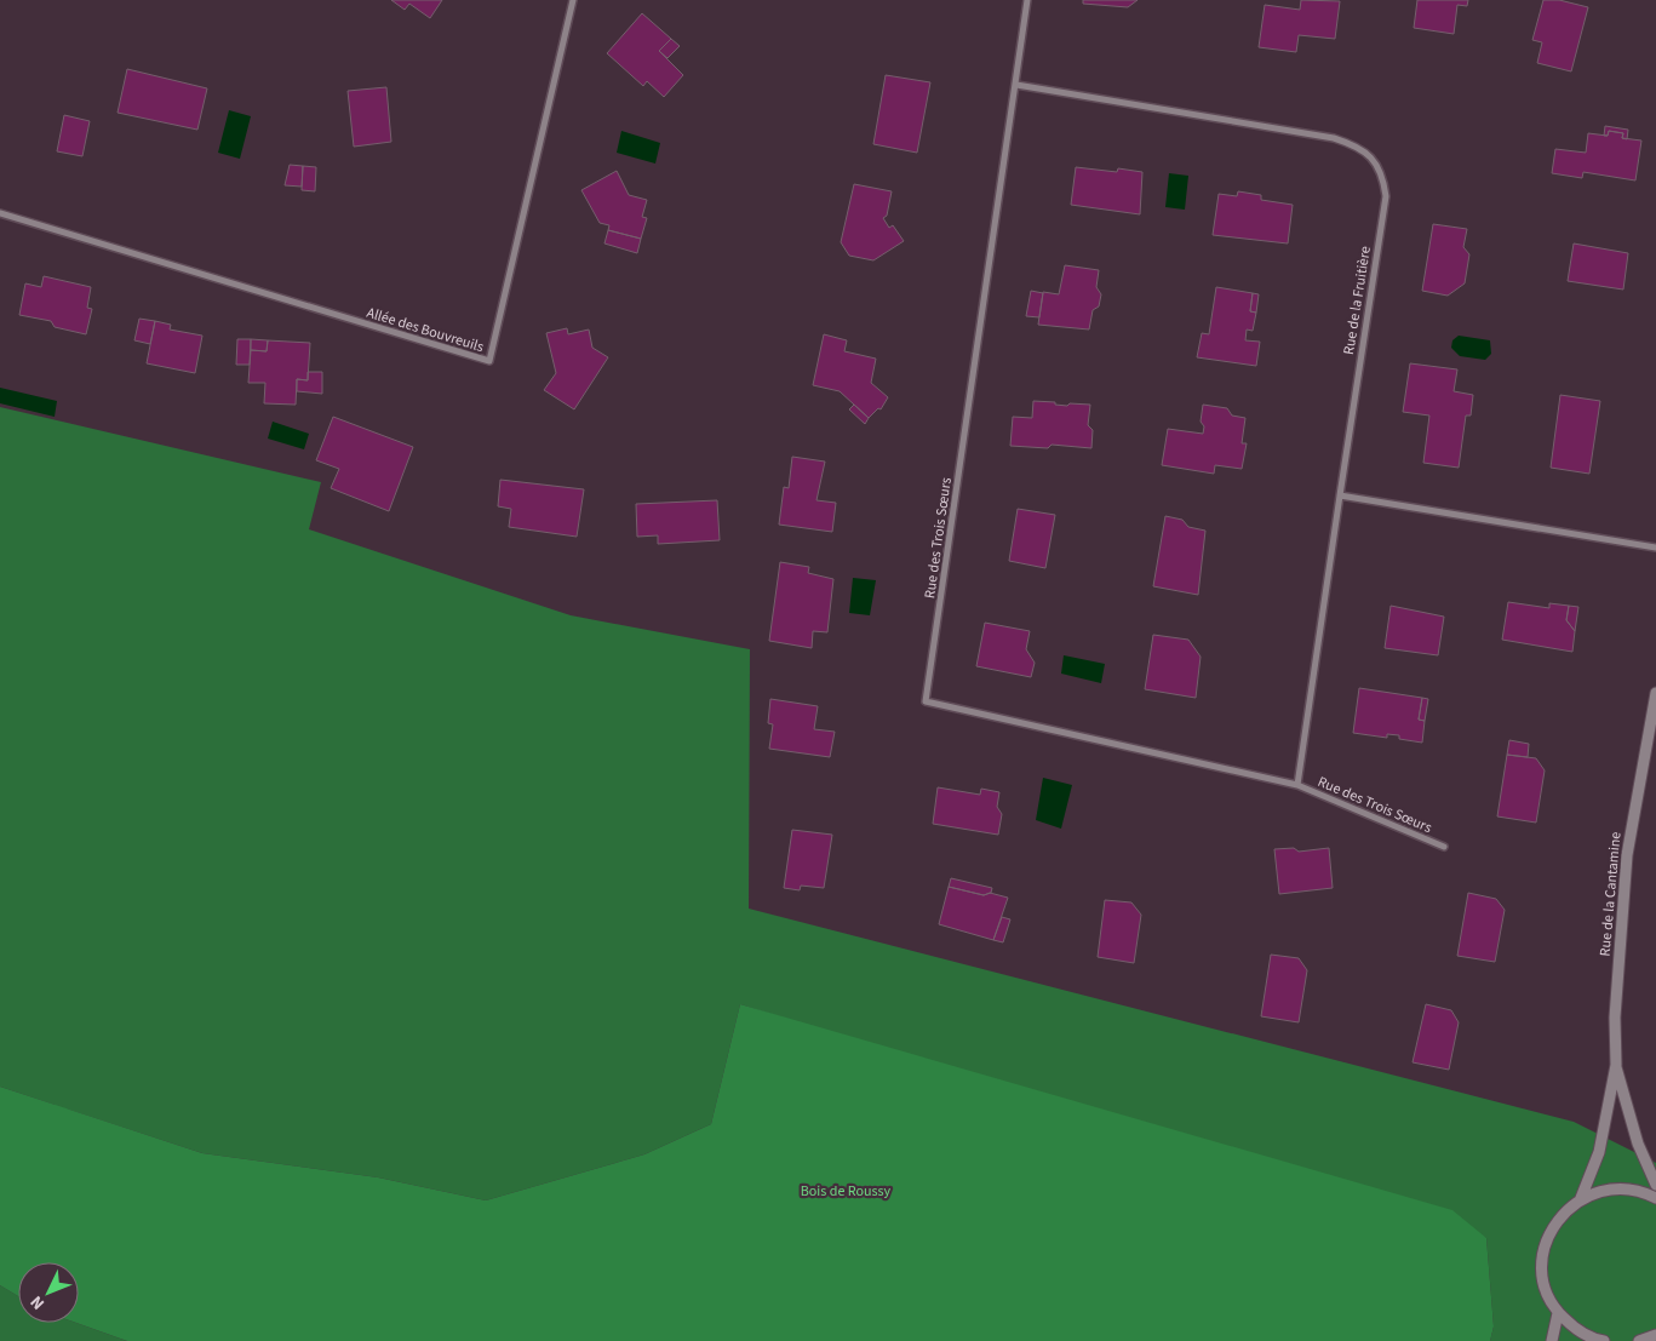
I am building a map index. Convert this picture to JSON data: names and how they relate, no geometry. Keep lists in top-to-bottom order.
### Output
{
  "streets": {
    "street": [
      "Rue de la Fruitière",
      "Allée des Bouvreuils",
      "Rue des Trois Sœurs",
      "Rue de la Cantamine"
    ]
  },
  "crossings": [
    ["Rue de la Fruitière", "Rue des Trois Sœurs"]
  ],
  "parks": ["Bois de Roussy"],
  "north": "bottom left"
}
